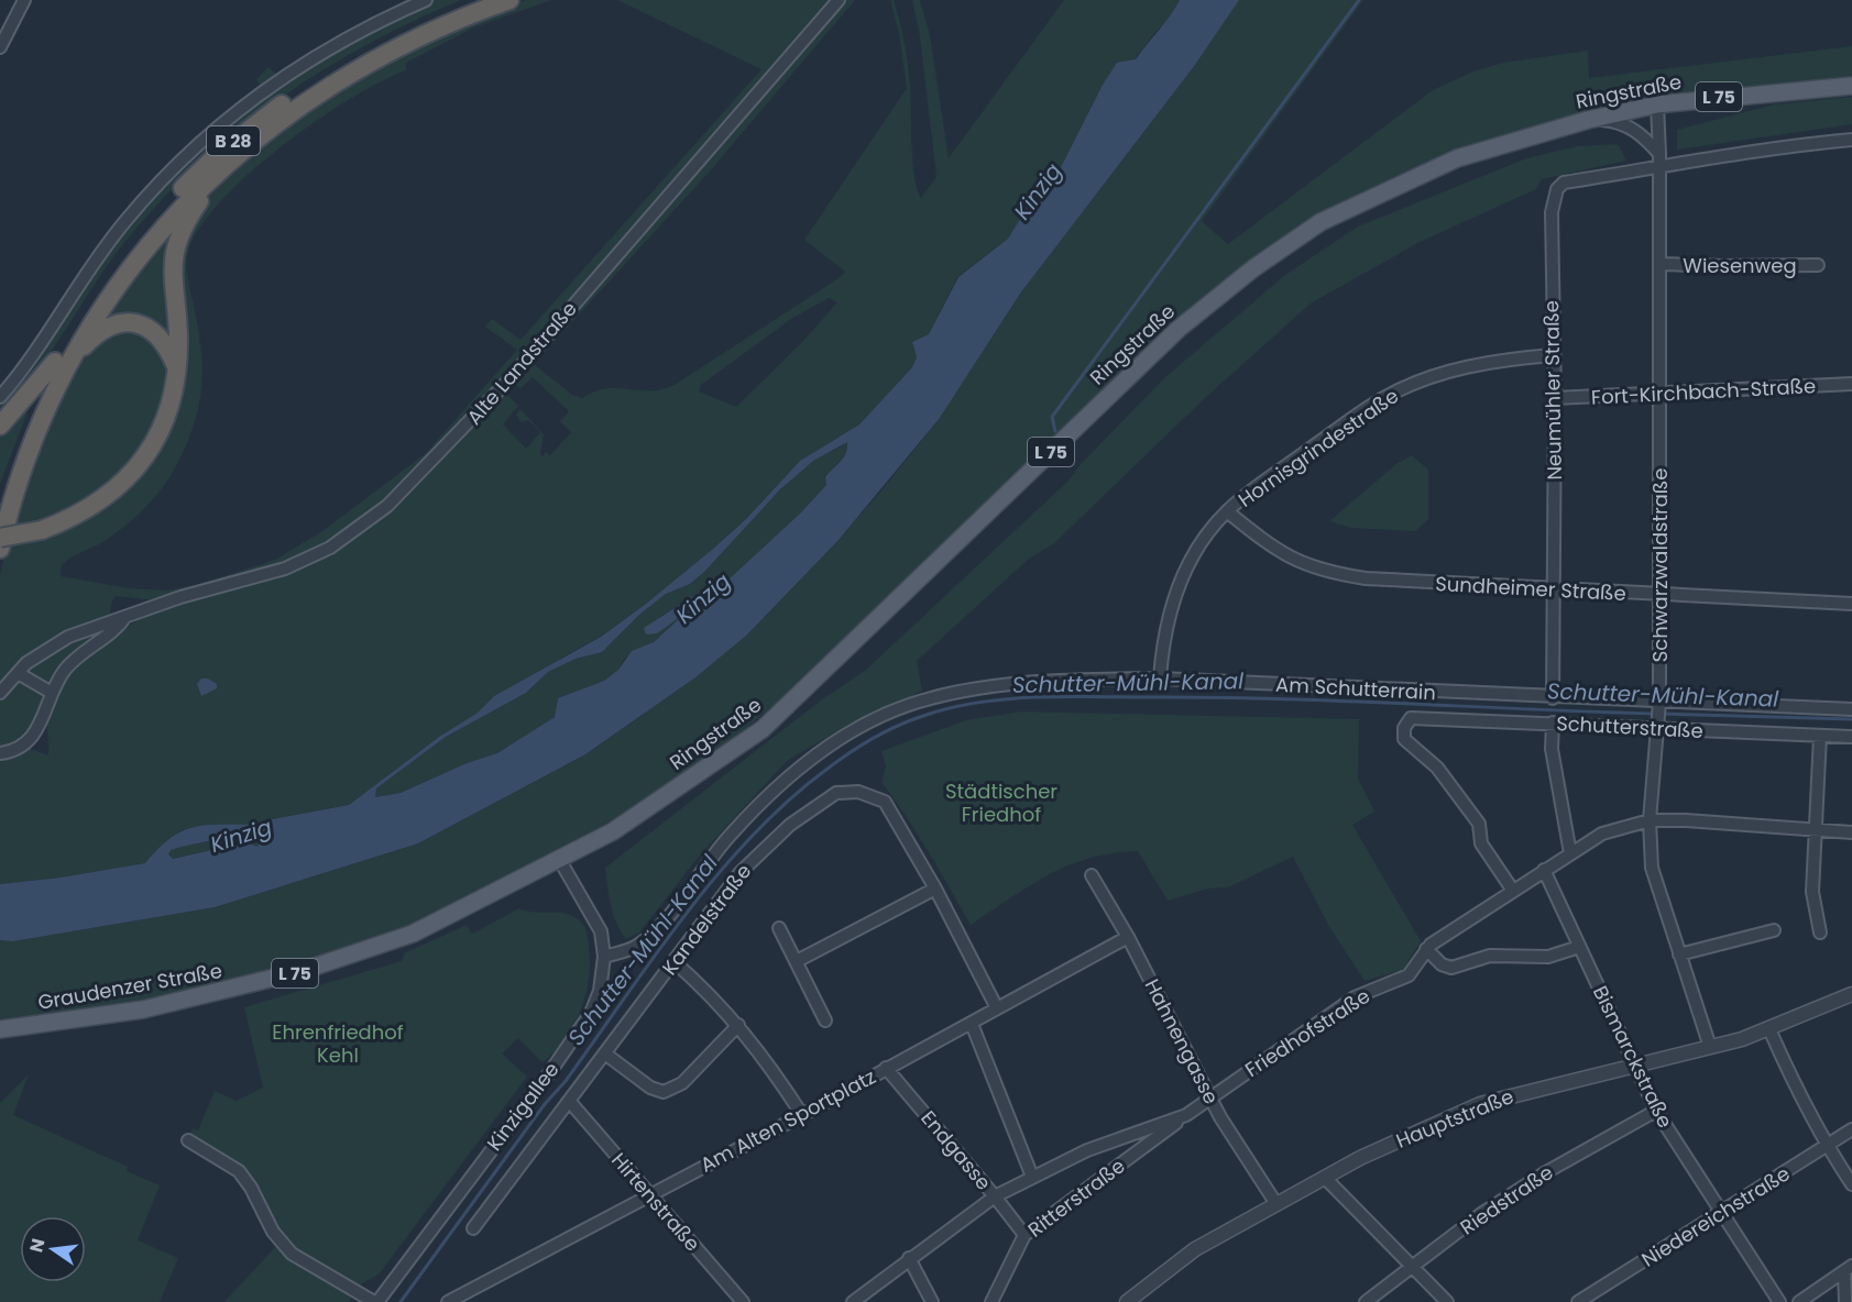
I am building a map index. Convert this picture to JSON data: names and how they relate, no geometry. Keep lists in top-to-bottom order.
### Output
{
  "streets": {
    "highway": ["B 28"],
    "main road": ["Ringstraße", "L 75", "Graudenzer Straße"],
    "street": [
      "Wiesenweg",
      "Alte Landstraße",
      "Neumühler Straße",
      "Fort-Kirchbach-Straße",
      "Hornisgrindestraße",
      "Schwarzwaldstraße",
      "Sundheimer Straße",
      "Am Schutterrain",
      "Schutterstraße",
      "Kandelstraße",
      "Friedhofstraße",
      "Hahnengasse",
      "Bismarckstraße",
      "Kinzigallee",
      "Hauptstraße",
      "Am Alten Sportplatz",
      "Endgasse",
      "Ritterstraße",
      "Riedstraße",
      "Hirtenstraße",
      "Niedereichstraße"
    ]
  },
  "crossings": [
    ["Ringstraße", "Schwarzwaldstraße"],
    ["Ringstraße", "Graudenzer Straße"],
    ["Ringstraße", "Kinzigallee"],
    ["Wiesenweg", "Schwarzwaldstraße"],
    ["Neumühler Straße", "Fort-Kirchbach-Straße"],
    ["Neumühler Straße", "Hornisgrindestraße"],
    ["Neumühler Straße", "Schwarzwaldstraße"],
    ["Neumühler Straße", "Sundheimer Straße"],
    ["Neumühler Straße", "Am Schutterrain"],
    ["Fort-Kirchbach-Straße", "Schwarzwaldstraße"],
    ["Hornisgrindestraße", "Sundheimer Straße"],
    ["Hornisgrindestraße", "Am Schutterrain"],
    ["Schwarzwaldstraße", "Sundheimer Straße"],
    ["Schwarzwaldstraße", "Am Schutterrain"],
    ["Schwarzwaldstraße", "Schutterstraße"],
    ["Schwarzwaldstraße", "Friedhofstraße"],
    ["Schwarzwaldstraße", "Hauptstraße"],
    ["Am Schutterrain", "Kinzigallee"],
    ["Schutterstraße", "Friedhofstraße"],
    ["Kandelstraße", "Am Alten Sportplatz"],
    ["Kandelstraße", "Hirtenstraße"],
    ["Graudenzer Straße", "Kinzigallee"],
    ["Friedhofstraße", "Hahnengasse"],
    ["Friedhofstraße", "Bismarckstraße"],
    ["Friedhofstraße", "Endgasse"],
    ["Friedhofstraße", "Ritterstraße"],
    ["Hahnengasse", "Hauptstraße"],
    ["Hahnengasse", "Am Alten Sportplatz"],
    ["Bismarckstraße", "Hauptstraße"],
    ["Bismarckstraße", "Riedstraße"],
    ["Bismarckstraße", "Niedereichstraße"],
    ["Am Alten Sportplatz", "Endgasse"],
    ["Am Alten Sportplatz", "Hirtenstraße"],
    ["Endgasse", "Ritterstraße"]
  ],
  "water": ["Kinzig", "Schutter-Mühl-Kanal"],
  "parks": ["Städtischer Friedhof", "Ehrenfriedhof Kehl"],
  "north": "left"
}
